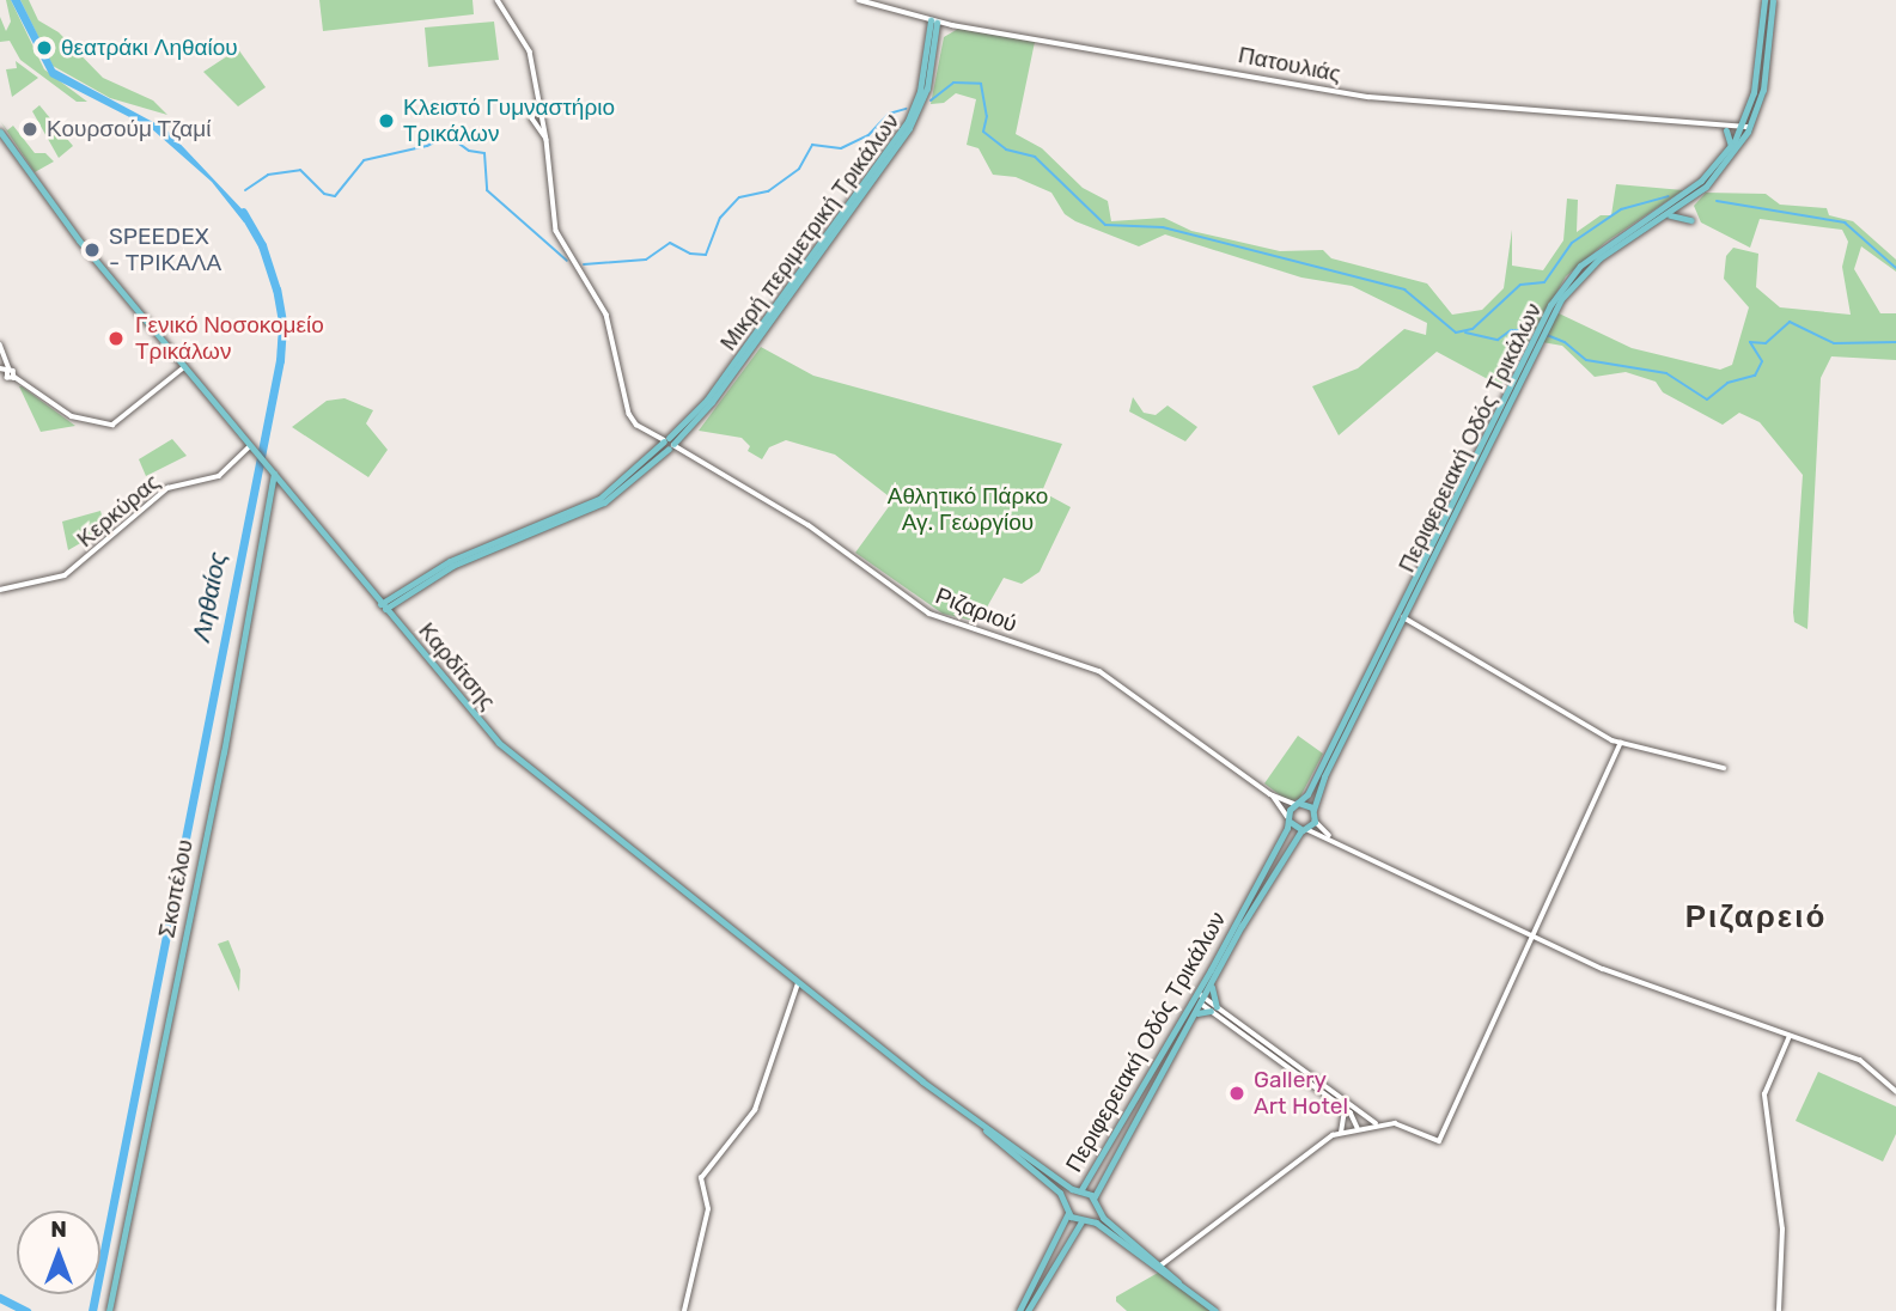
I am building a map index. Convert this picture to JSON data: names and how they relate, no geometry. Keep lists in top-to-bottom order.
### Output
{
  "streets": {
    "main road": [
      "Μικρή περιμετρική Τρικάλων",
      "Περιφερειακή Οδός Τρικάλων",
      "Καρδίτσης",
      "Σκοπέλου"
    ],
    "street": ["Πατουλιάς", "Κερκύρας", "Ριζαριού"]
  },
  "crossings": [
    ["Πατουλιάς", "Μικρή περιμετρική Τρικάλων"],
    ["Πατουλιάς", "Περιφερειακή Οδός Τρικάλων"],
    ["Μικρή περιμετρική Τρικάλων", "Ριζαριού"],
    ["Μικρή περιμετρική Τρικάλων", "Καρδίτσης"],
    ["Περιφερειακή Οδός Τρικάλων", "Ριζαριού"],
    ["Περιφερειακή Οδός Τρικάλων", "Καρδίτσης"],
    ["Κερκύρας", "Καρδίτσης"],
    ["Καρδίτσης", "Σκοπέλου"]
  ],
  "districts": ["Ριζαρειό"],
  "water": ["Ληθαίος"],
  "parks": ["Αθλητικό Πάρκο Αγ. Γεωργίου"],
  "places": [
    "θεατράκι Ληθαίου",
    "Κλειστό Γυμναστήριο Τρικάλων",
    "Κουρσούμ Τζαμί",
    "SPEEDEX - ΤΡΙΚΑΛΑ",
    "Γενικό Νοσοκομείο Τρικάλων",
    "Gallery Art Hotel"
  ],
  "north": "top"
}
